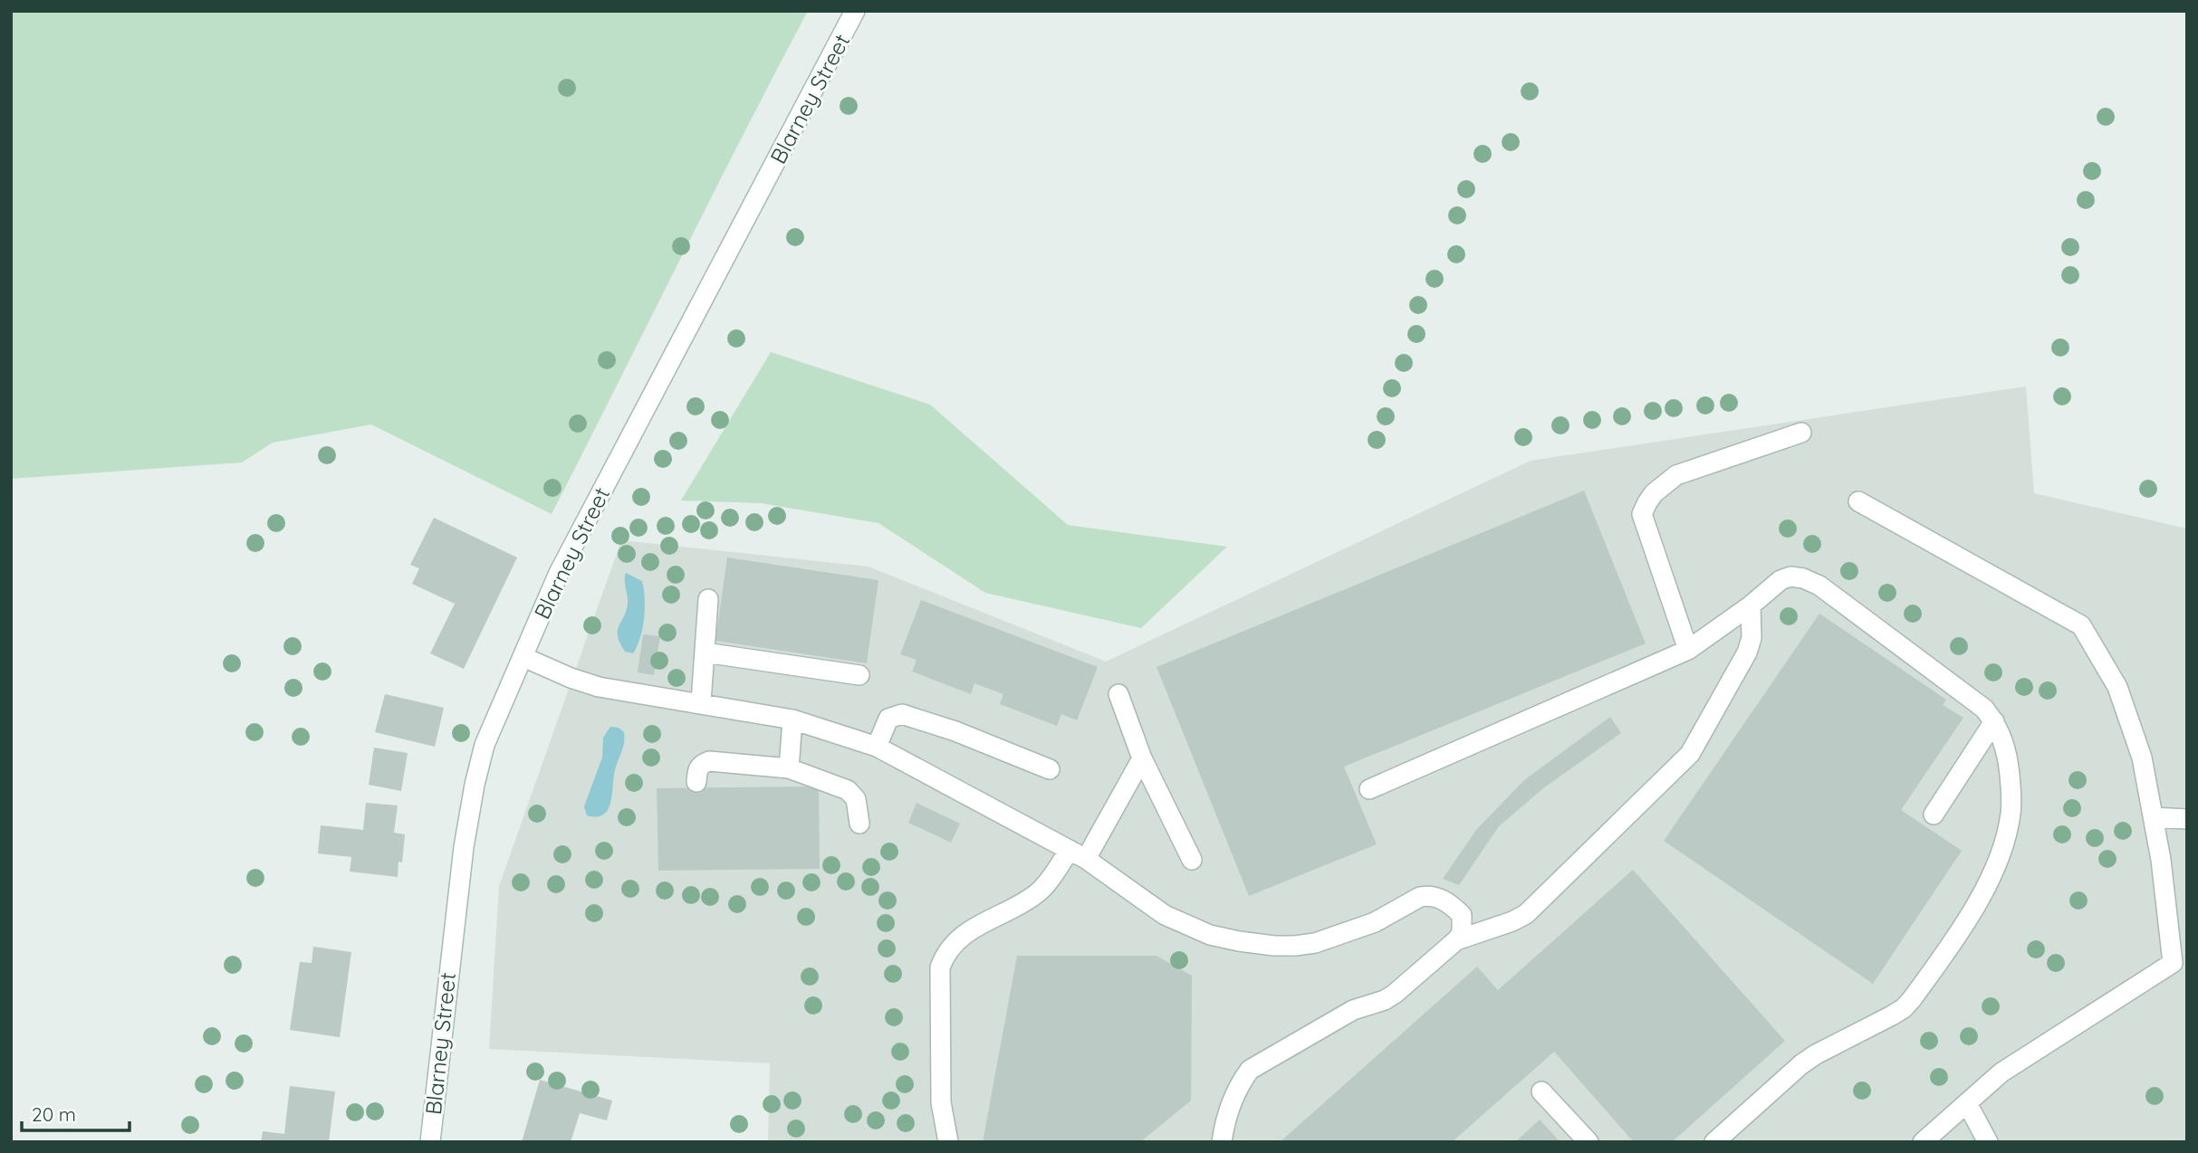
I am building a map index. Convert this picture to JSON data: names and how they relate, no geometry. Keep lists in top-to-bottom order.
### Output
{
  "streets": {
    "street": ["Blarney Street"]
  },
  "scale_bar": "20 m"
}
